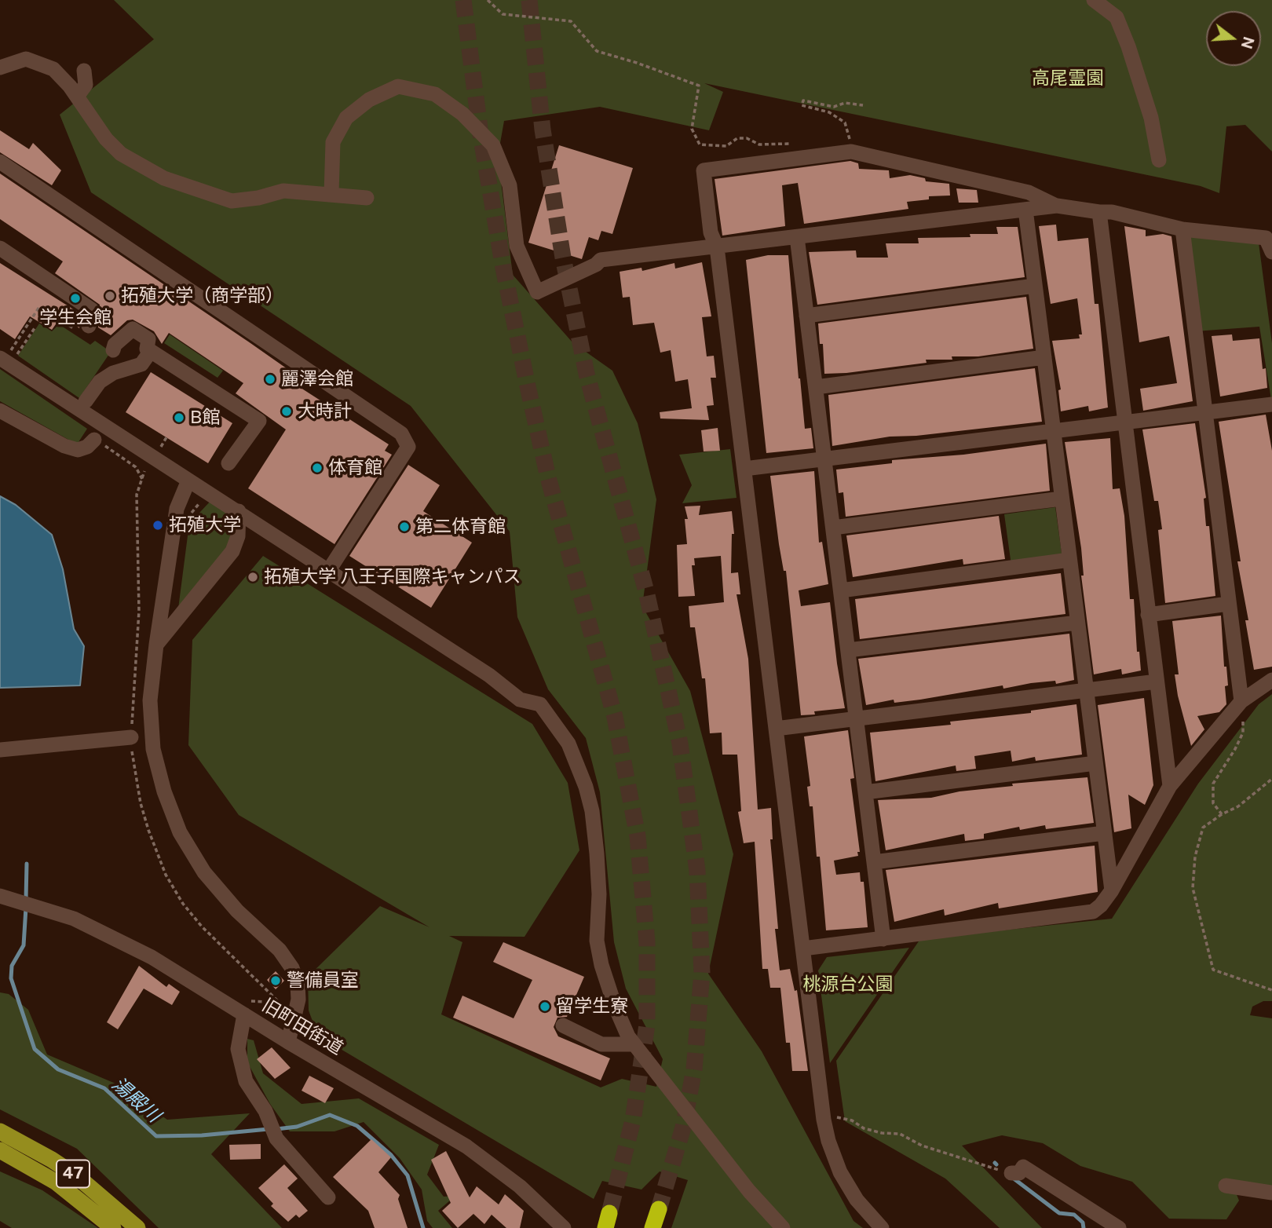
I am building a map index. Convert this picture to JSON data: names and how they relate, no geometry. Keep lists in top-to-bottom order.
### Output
{
  "streets": {
    "main road": ["47"],
    "street": ["旧町田街道"]
  },
  "water": ["湯殿川"],
  "parks": ["高尾霊園", "桃源台公園"],
  "places": [
    "拓殖大学（商学部）",
    "学生会館",
    "麗澤会館",
    "大時計",
    "B館",
    "体育館",
    "拓殖大学",
    "第二体育館",
    "拓殖大学 八王子国際キャンパス",
    "警備員室",
    "留学生寮"
  ],
  "north": "right"
}
